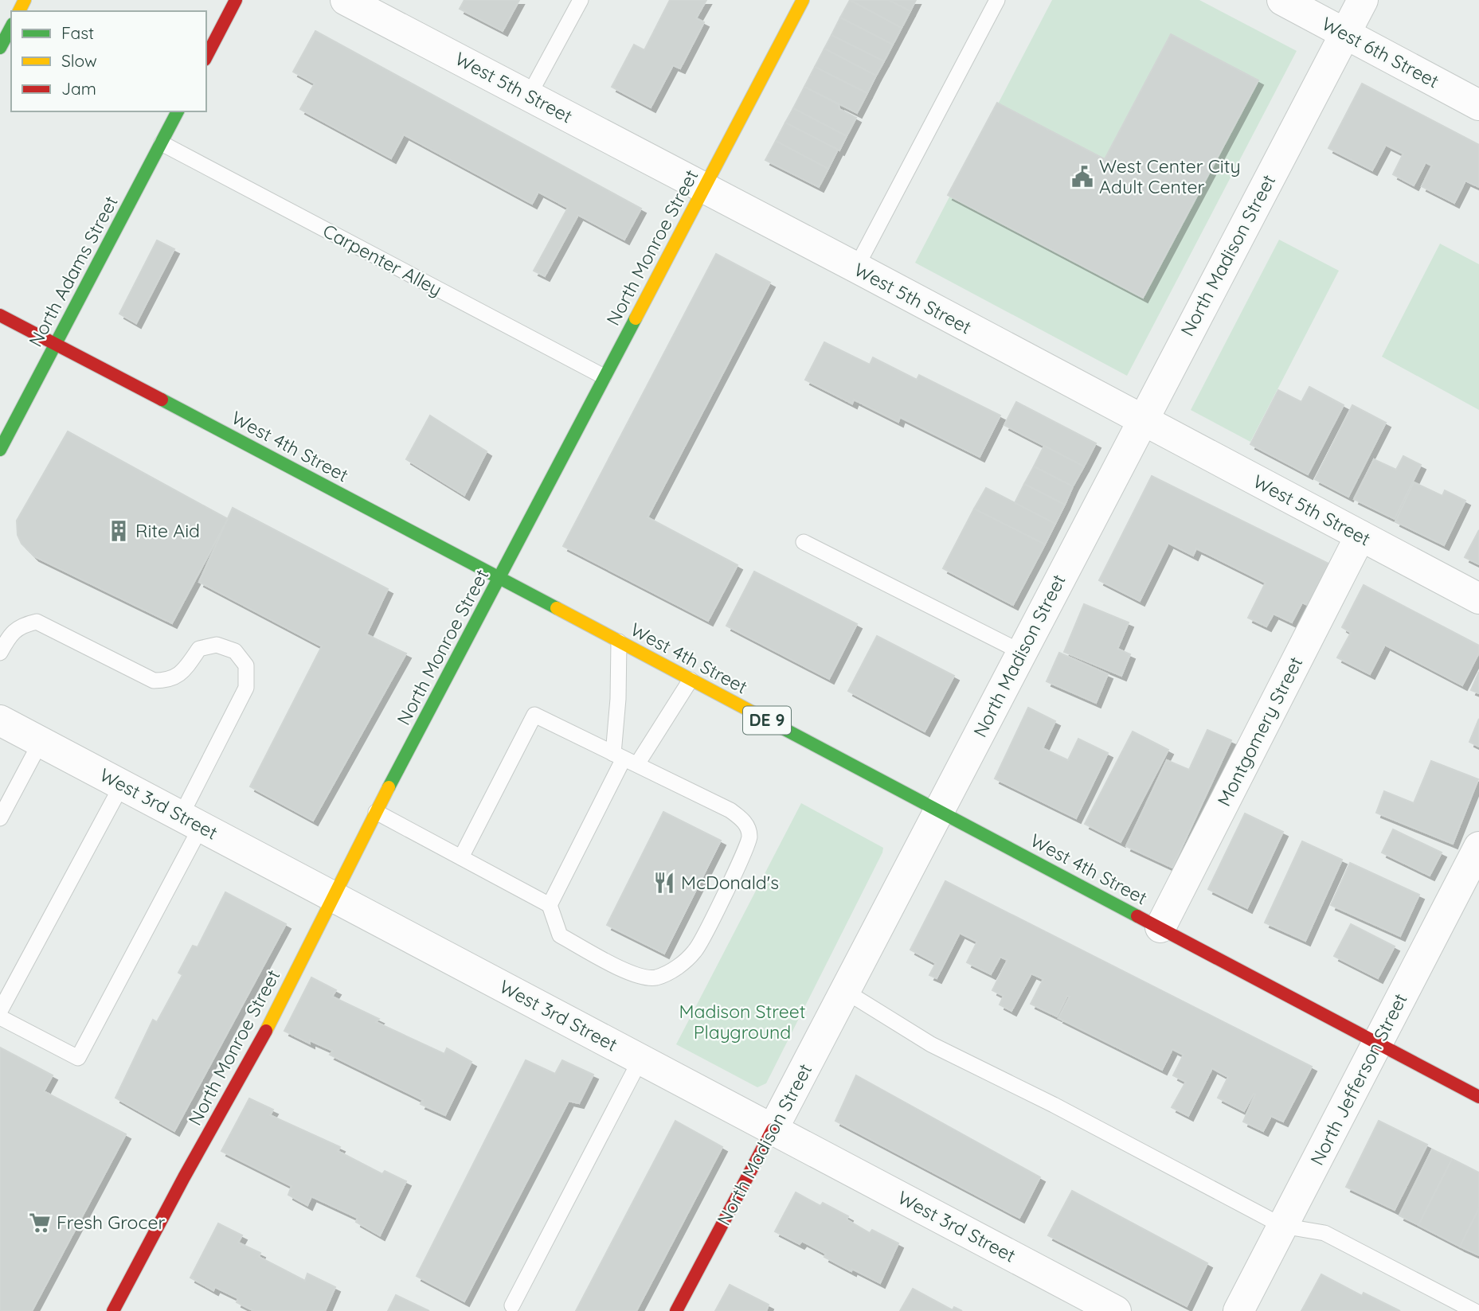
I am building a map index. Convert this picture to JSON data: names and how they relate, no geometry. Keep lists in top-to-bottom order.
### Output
{
  "streets": {
    "main road": [
      "North Monroe Street",
      "North Madison Street",
      "North Adams Street",
      "West 4th Street",
      "DE 9"
    ],
    "street": [
      "West 6th Street",
      "West 5th Street",
      "Montgomery Street",
      "West 3rd Street",
      "North Jefferson Street"
    ],
    "lane": ["Carpenter Alley"]
  },
  "crossings": [
    ["West 6th Street", "North Madison Street"],
    ["West 5th Street", "North Monroe Street"],
    ["West 5th Street", "North Madison Street"],
    ["West 5th Street", "Montgomery Street"],
    ["North Monroe Street", "Carpenter Alley"],
    ["North Monroe Street", "West 4th Street"],
    ["North Monroe Street", "West 3rd Street"],
    ["North Madison Street", "West 4th Street"],
    ["North Madison Street", "West 3rd Street"],
    ["Carpenter Alley", "North Adams Street"],
    ["North Adams Street", "West 4th Street"],
    ["West 4th Street", "Montgomery Street"],
    ["West 4th Street", "North Jefferson Street"]
  ],
  "parks": ["Madison Street Playground"],
  "places": {
    "public building": ["West Center City Adult Center"],
    "building": ["Rite Aid"],
    "restaurant": ["McDonald's"],
    "supermarket": ["Fresh Grocer"]
  },
  "legend": ["Fast", "Slow", "Jam"]
}
